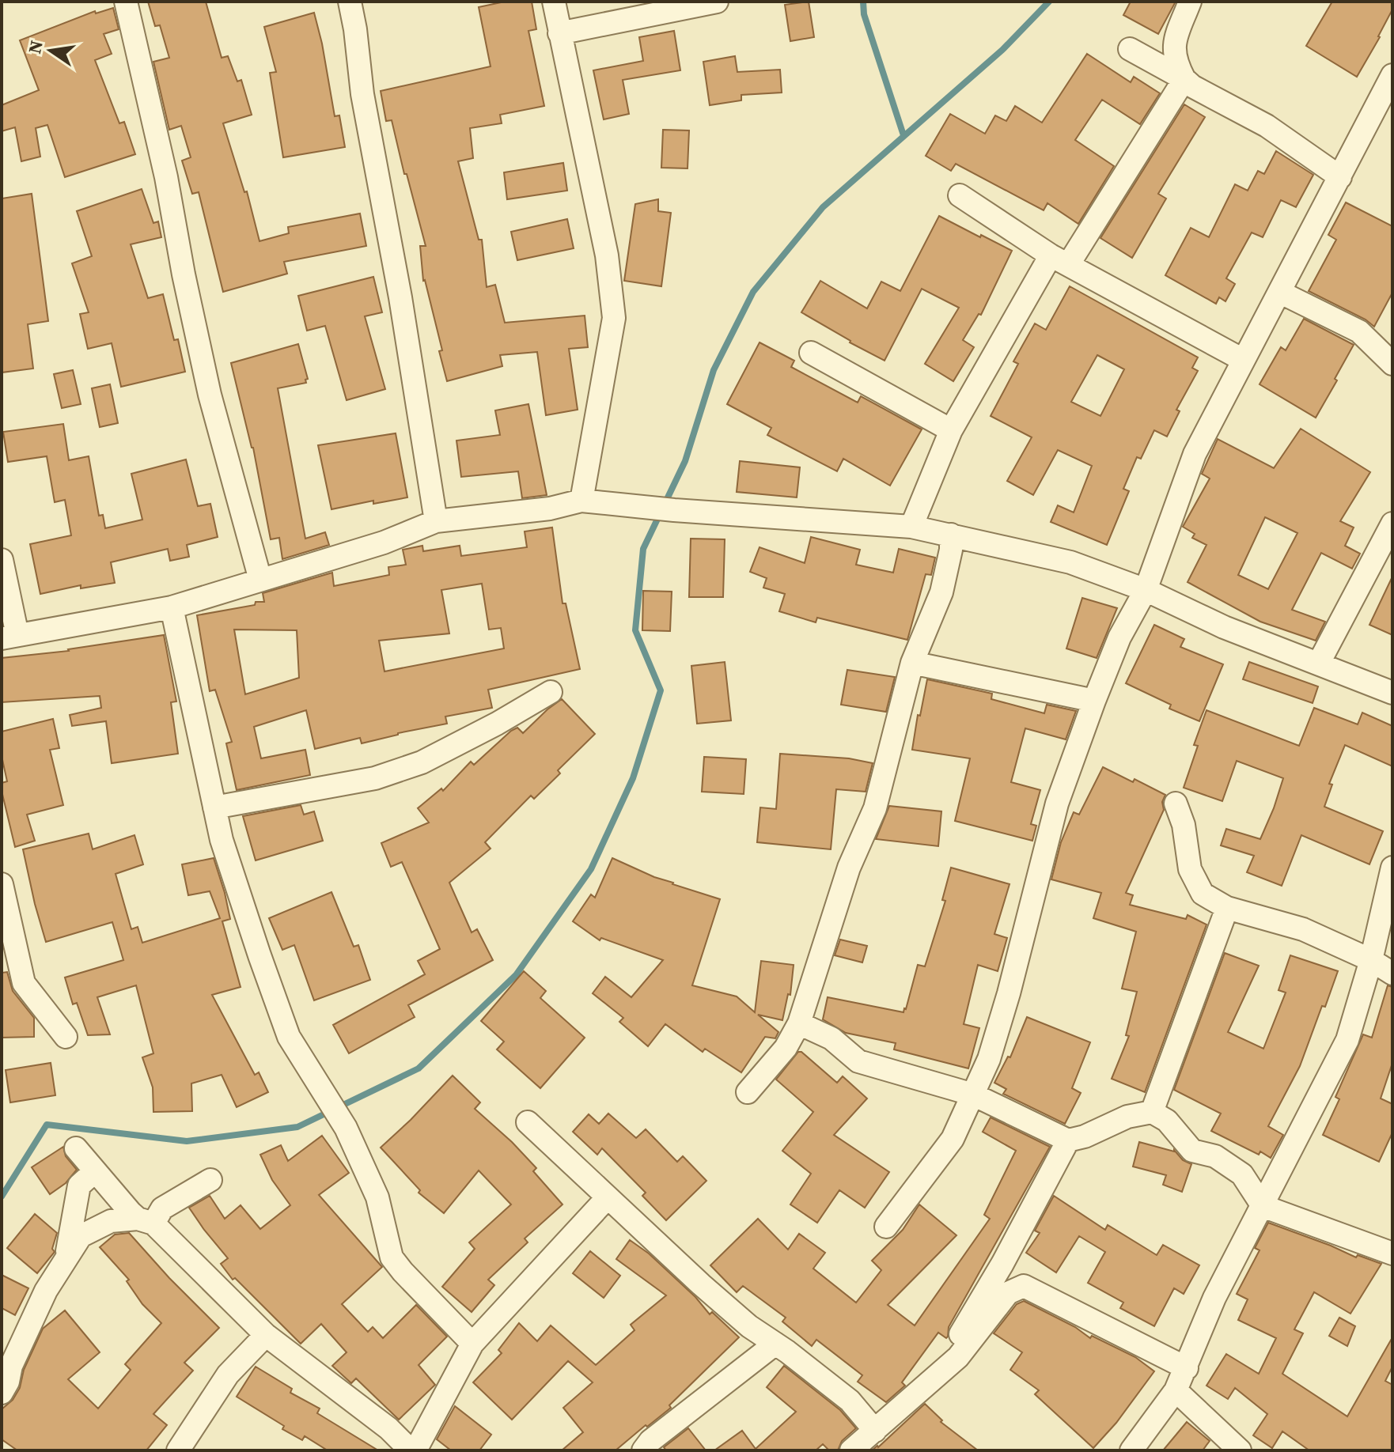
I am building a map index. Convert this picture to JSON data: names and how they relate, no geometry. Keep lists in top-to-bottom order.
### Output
{
  "north": "left"
}
